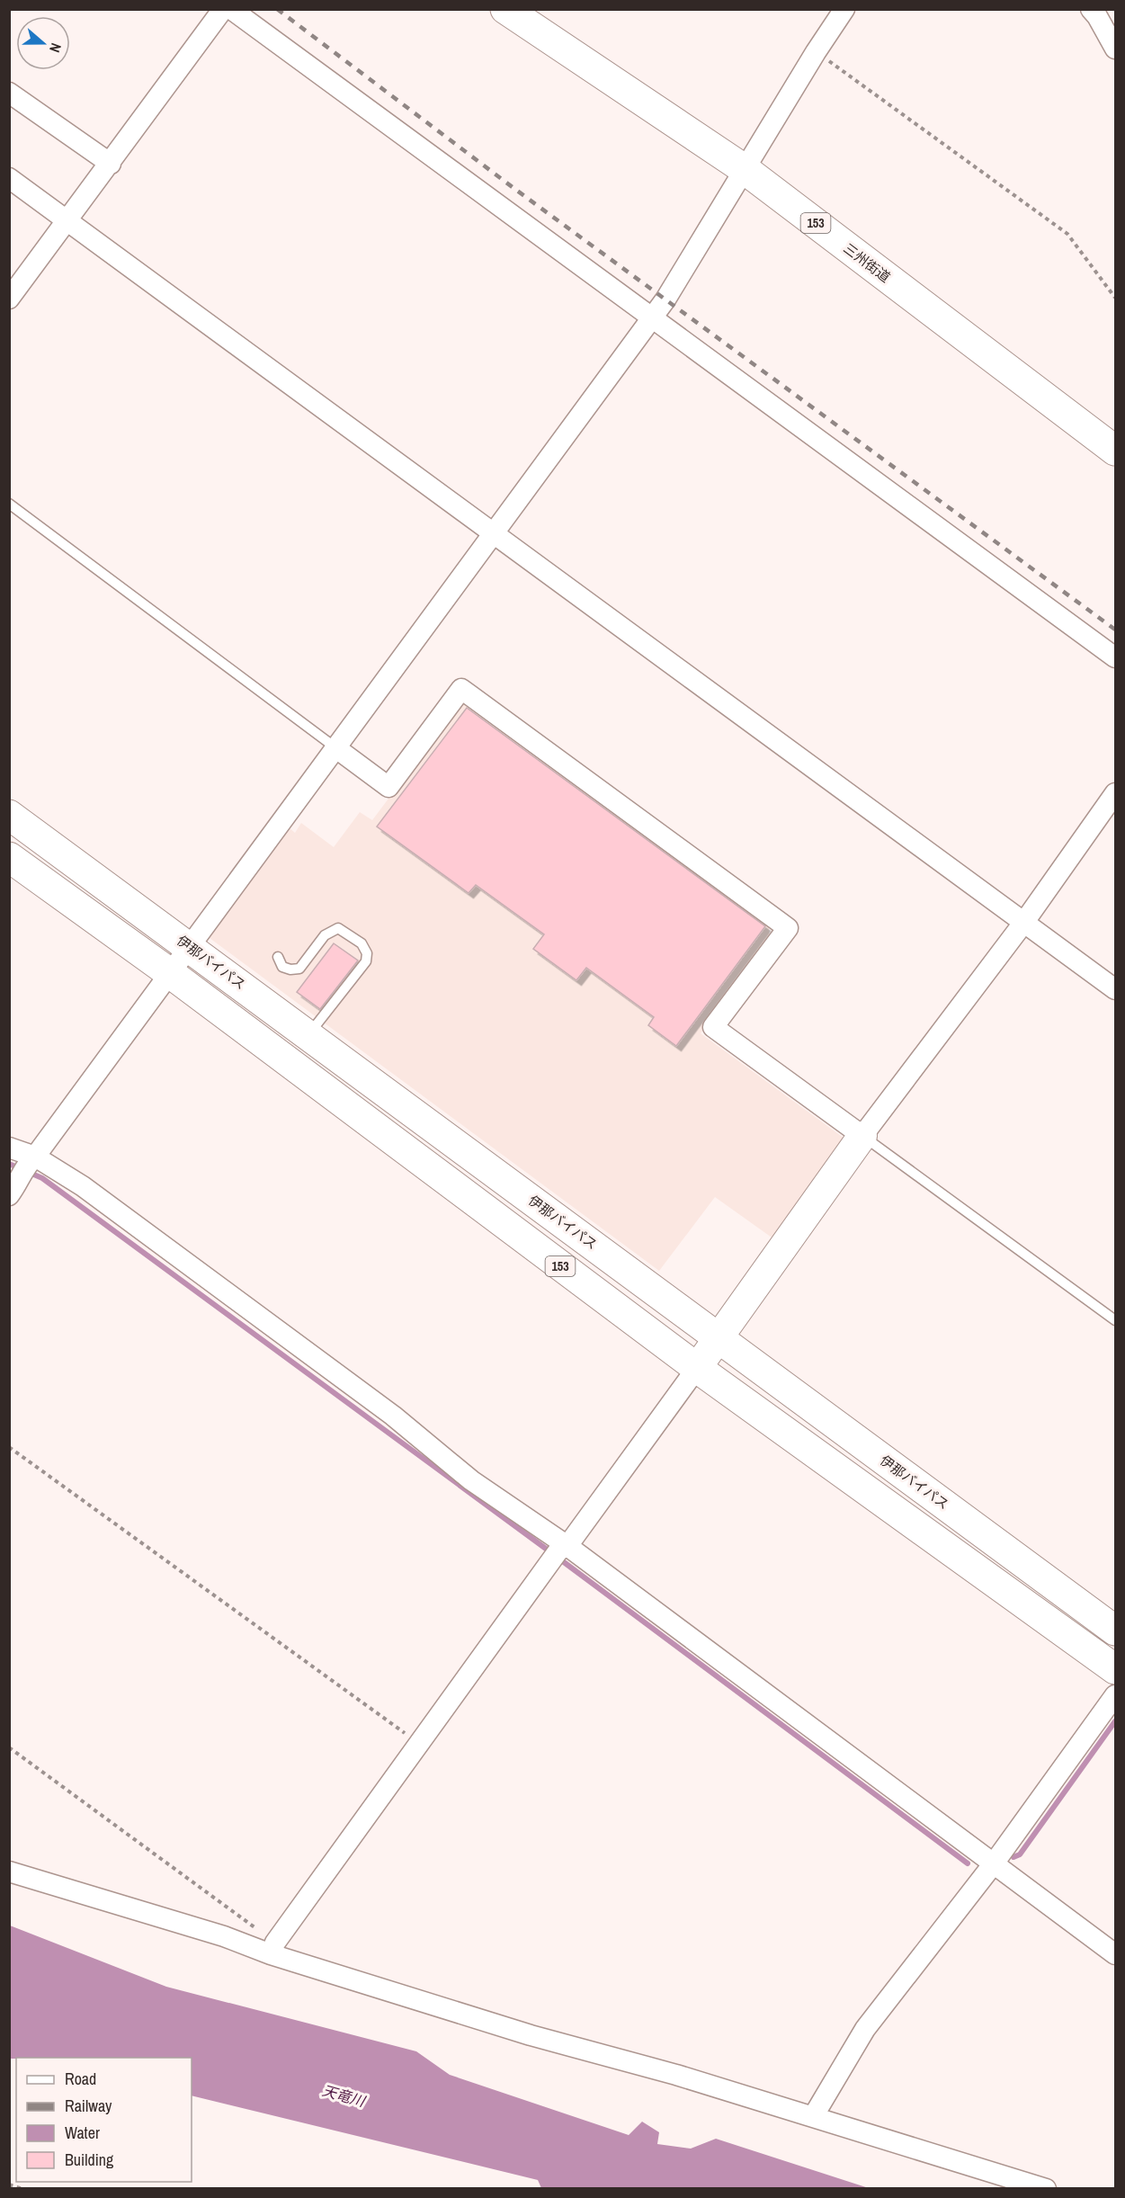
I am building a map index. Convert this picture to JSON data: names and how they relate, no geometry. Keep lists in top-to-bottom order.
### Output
{
  "streets": {
    "highway": ["153", "三州街道", "伊那バイパス"]
  },
  "water": ["天竜川"],
  "legend": [
    "Road",
    "Railway",
    "Water",
    "Building"
  ],
  "north": "right"
}
